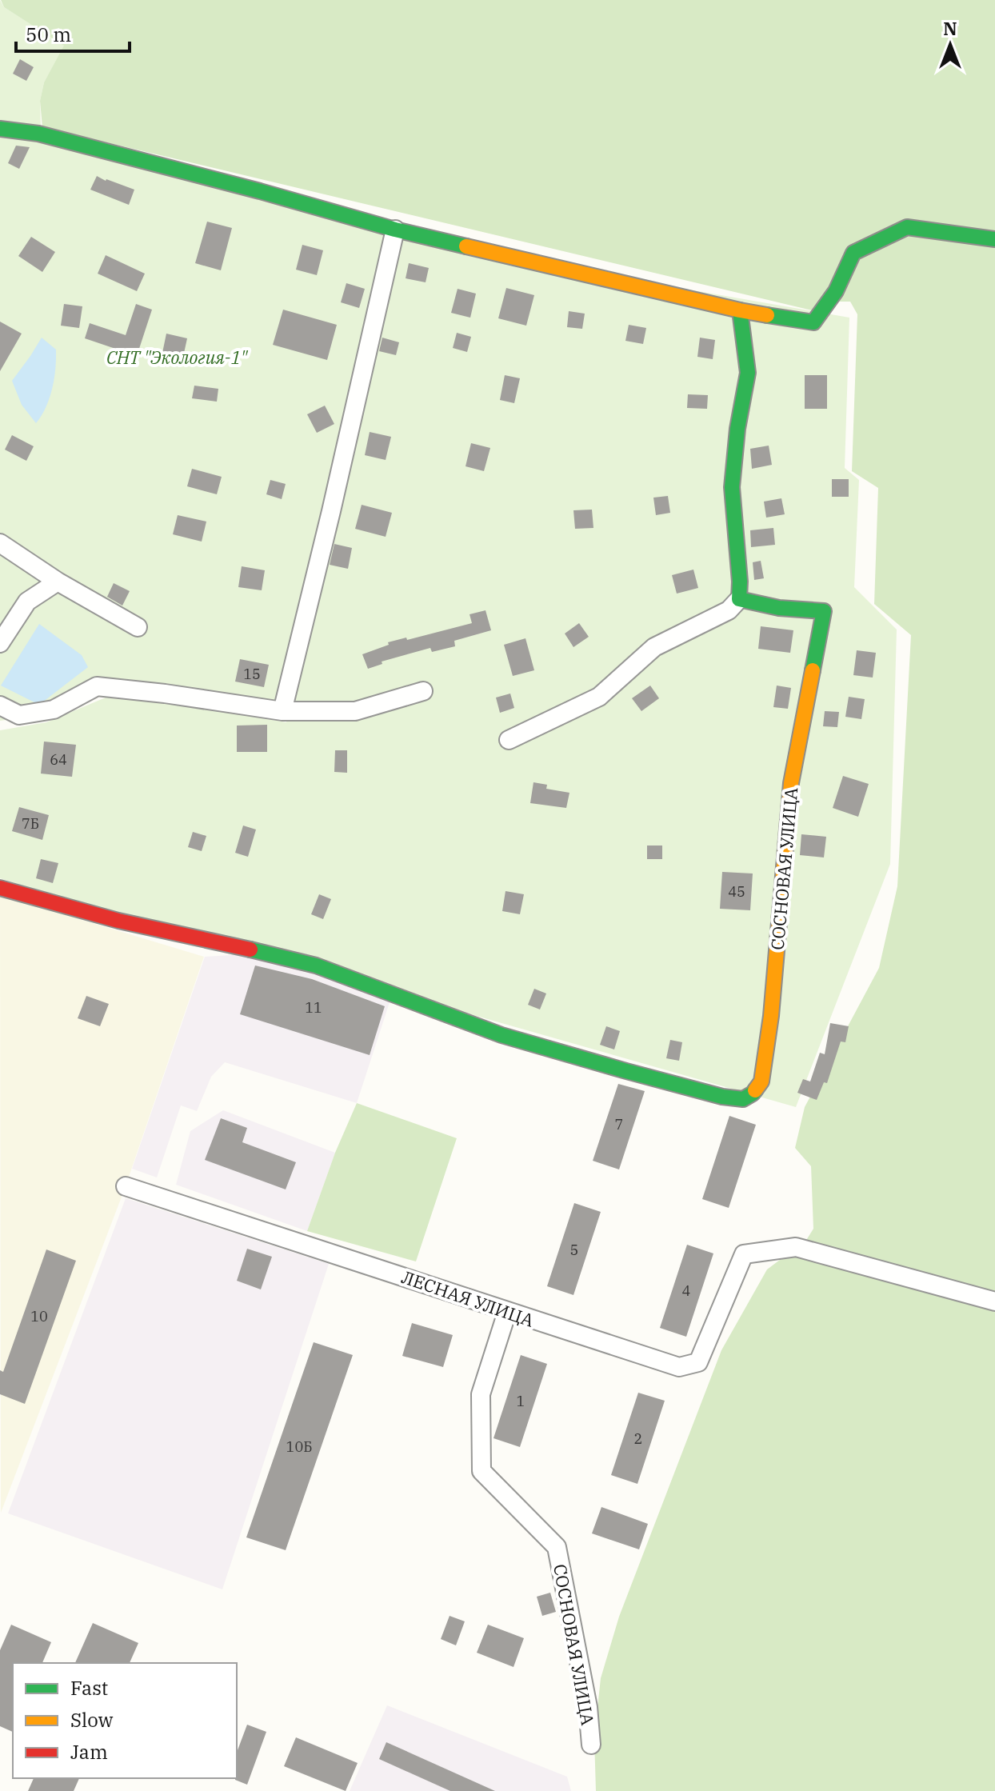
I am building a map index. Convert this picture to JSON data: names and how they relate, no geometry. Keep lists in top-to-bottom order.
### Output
{
  "streets": {
    "street": ["СОСНОВАЯ УЛИЦА", "ЛЕСНАЯ УЛИЦА"]
  },
  "crossings": [
    ["СОСНОВАЯ УЛИЦА", "ЛЕСНАЯ УЛИЦА"]
  ],
  "parks": ["СНТ \"Экология-1\""],
  "house_numbers": [
    "15",
    "64",
    "7Б",
    "45",
    "11",
    "7",
    "5",
    "4",
    "10",
    "1",
    "2",
    "10Б"
  ],
  "legend": ["Fast", "Slow", "Jam"],
  "scale_bar": "50 m",
  "north": "top"
}
